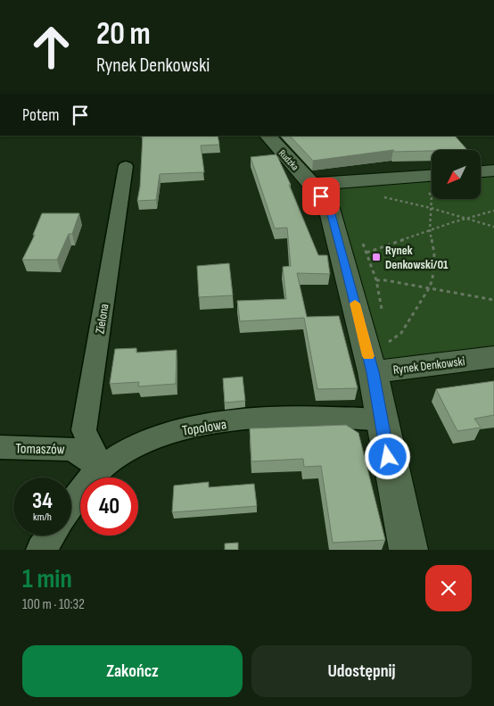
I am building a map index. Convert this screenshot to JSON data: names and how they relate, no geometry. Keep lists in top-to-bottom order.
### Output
{
  "streets": {
    "street": [
      "Rudzka",
      "Zielona",
      "Rynek Denkowski",
      "Topolowa",
      "Tomaszów"
    ]
  },
  "crossings": [
    ["Zielona", "Topolowa"],
    ["Zielona", "Tomaszów"],
    ["Topolowa", "Tomaszów"]
  ],
  "places": {
    "transit": ["Rynek Denkowski/01"]
  },
  "north": "bottom left",
  "page": {
    "turn": ["20 m", "Rynek Denkowski"],
    "then": "Potem",
    "speed": "34 km/h",
    "limit": "40",
    "heading": ["1 min", "100 m · 10:32"],
    "buttons": ["Zakończ", "Udostępnij"]
  }
}
